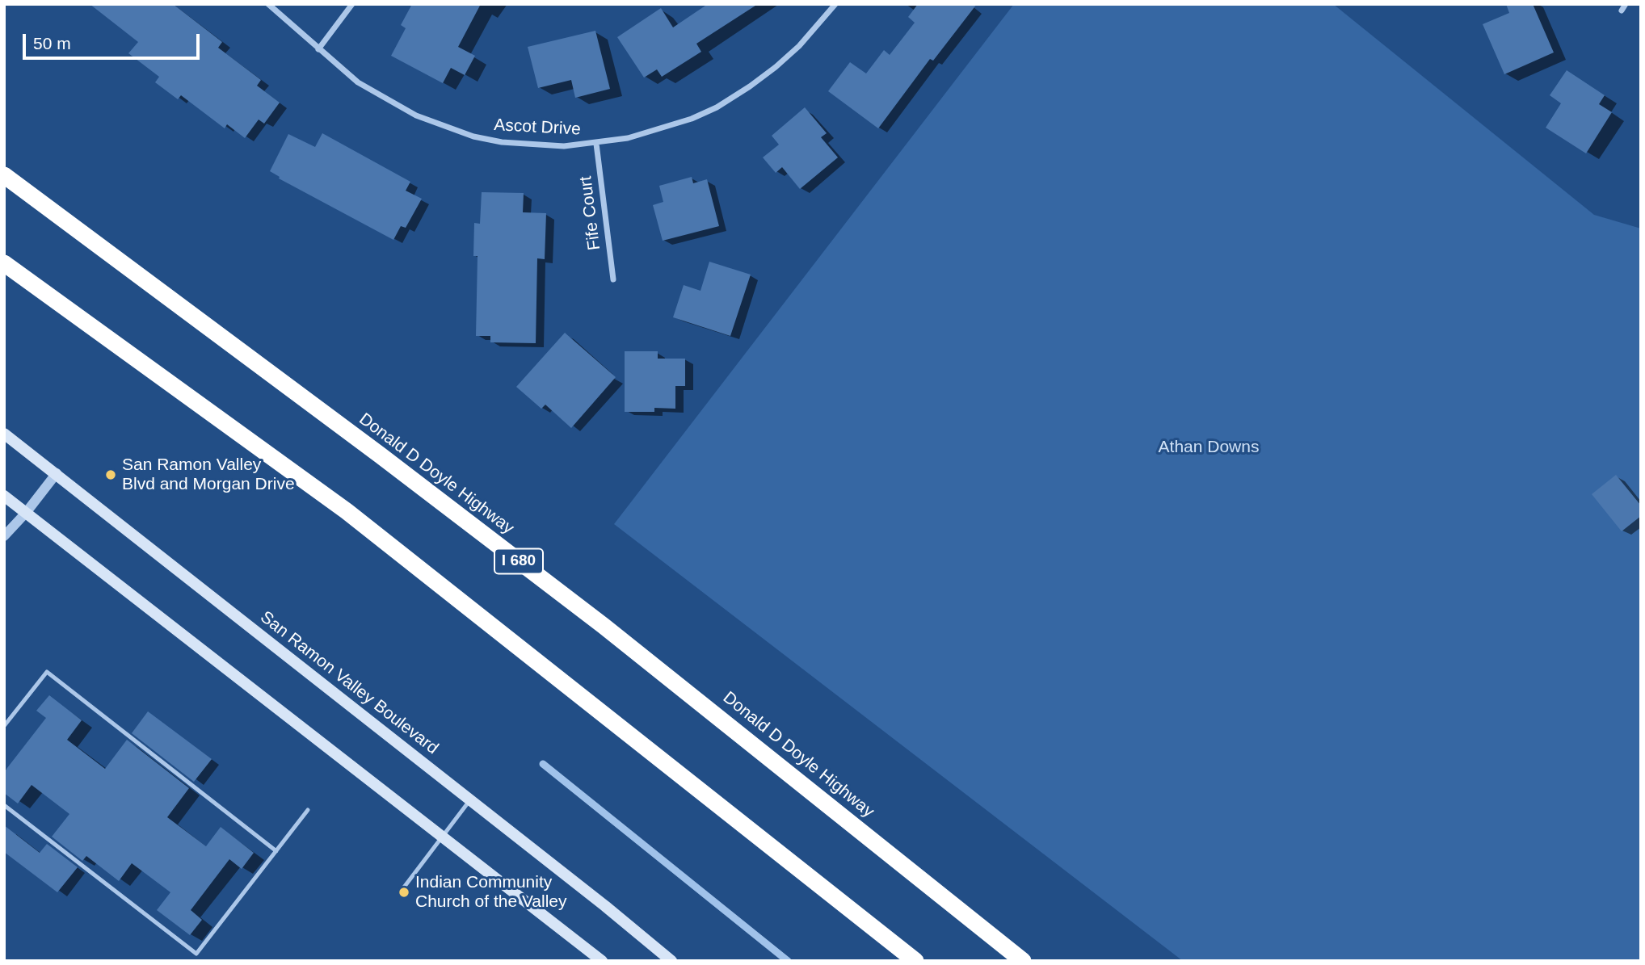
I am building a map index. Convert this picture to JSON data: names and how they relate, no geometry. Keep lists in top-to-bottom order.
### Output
{
  "streets": {
    "highway": ["Donald D Doyle Highway", "I 680"],
    "main road": ["San Ramon Valley Boulevard"],
    "street": ["Ascot Drive", "Fife Court"]
  },
  "crossings": [
    ["Ascot Drive", "Fife Court"]
  ],
  "parks": ["Athan Downs"],
  "places": ["San Ramon Valley Blvd and Morgan Drive", "Indian Community Church of the Valley"],
  "scale_bar": "50 m"
}
